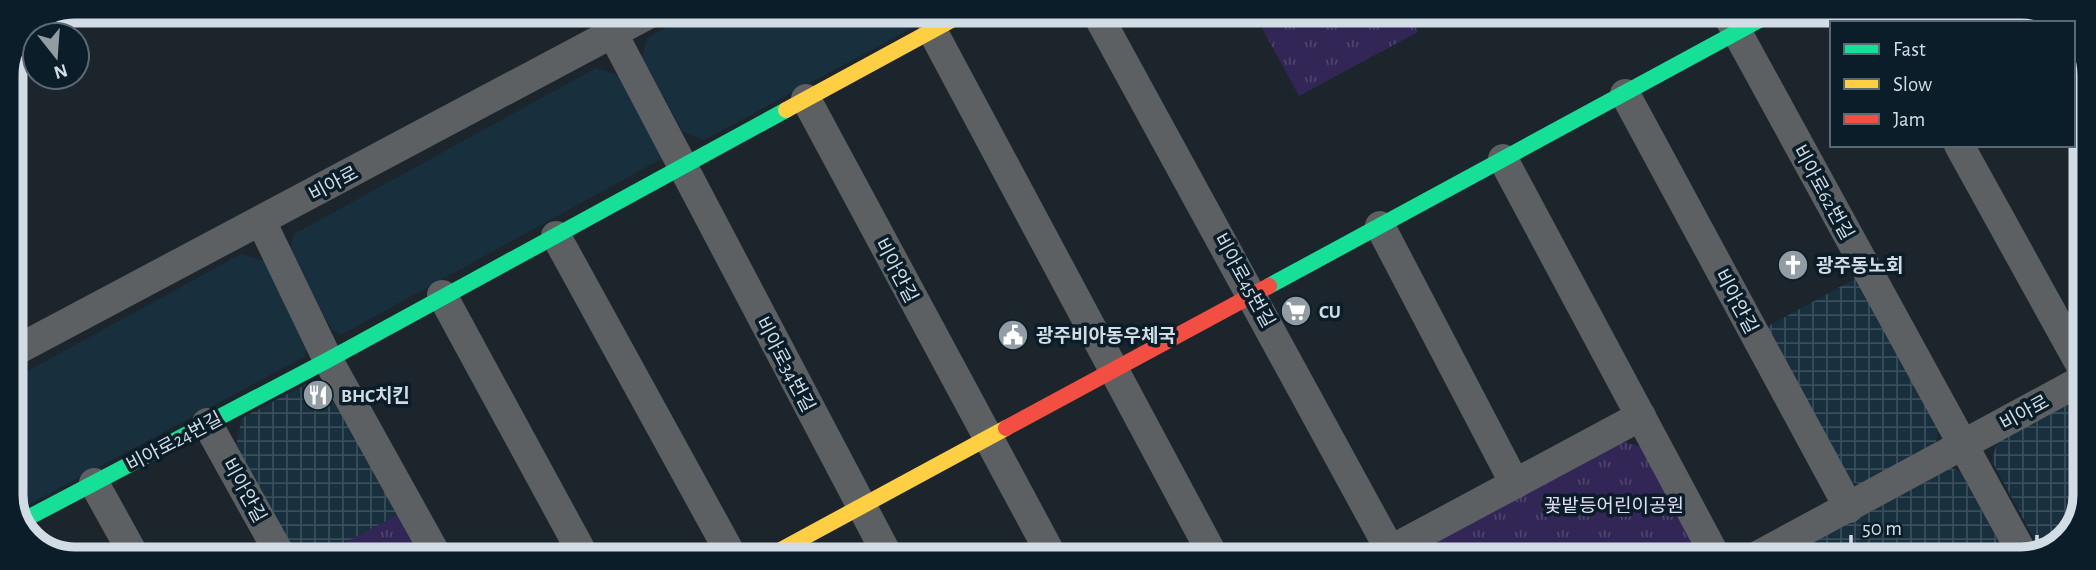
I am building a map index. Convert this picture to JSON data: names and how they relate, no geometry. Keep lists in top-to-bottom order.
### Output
{
  "streets": {
    "street": [
      "비아로",
      "비아로62번길",
      "비아안길",
      "비아로45번길",
      "비아로34번길",
      "비아로24번길"
    ]
  },
  "crossings": [
    ["비아로", "비아로62번길"],
    ["비아로", "비아로34번길"],
    ["비아안길", "비아로24번길"]
  ],
  "parks": ["꽃밭등어린이공원"],
  "places": {
    "church": ["광주동노회"],
    "supermarket": ["CU"],
    "public building": ["광주비아동우체국"],
    "restaurant": ["BHC치킨"]
  },
  "legend": ["Fast", "Slow", "Jam"],
  "scale_bar": "50 m",
  "north": "bottom"
}
